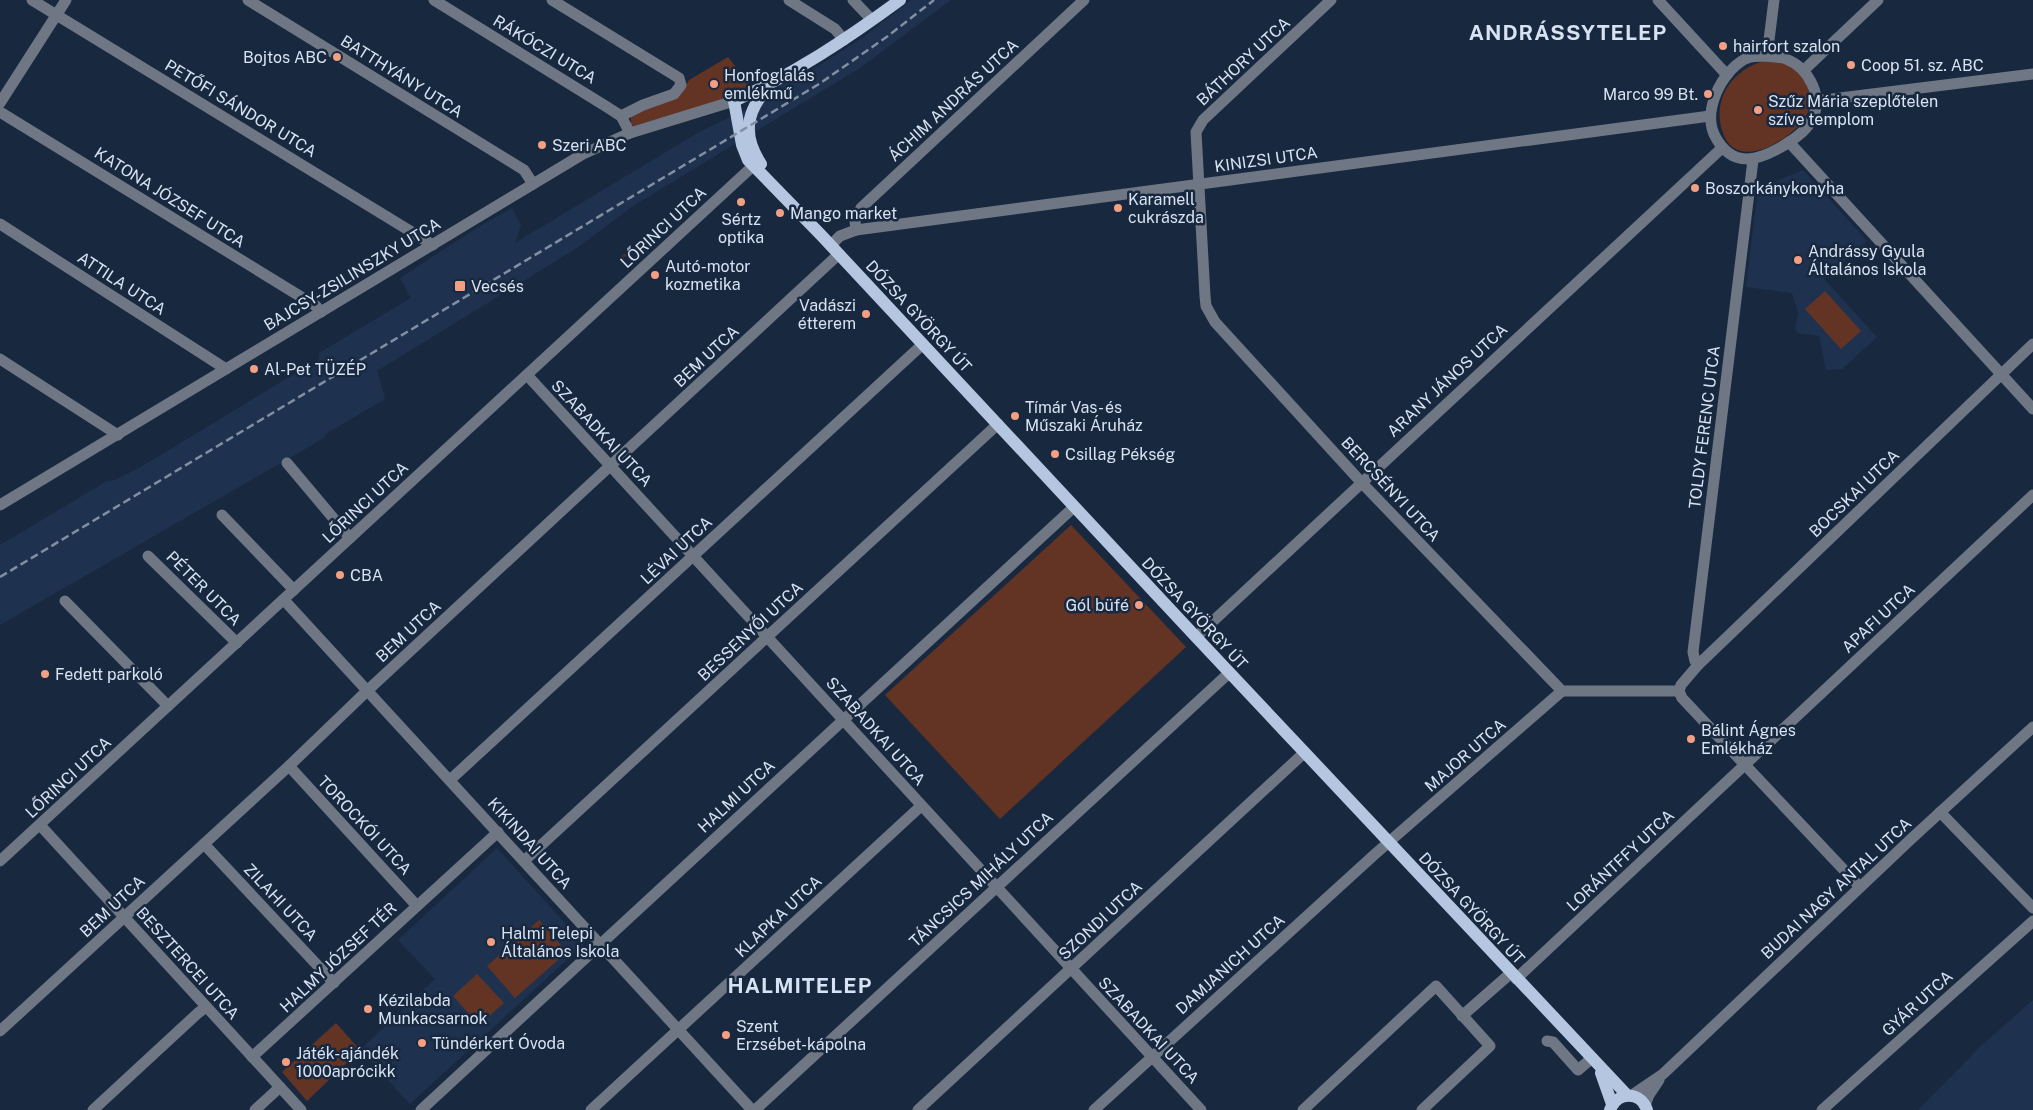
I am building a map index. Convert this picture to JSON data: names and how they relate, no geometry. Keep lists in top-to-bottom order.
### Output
{
  "streets": {
    "main road": ["DÓZSA GYÖRGY ÚT"],
    "street": [
      "RÁKÓCZI UTCA",
      "BÁTHORY UTCA",
      "BATTHYÁNY UTCA",
      "ÁCHIM ANDRÁS UTCA",
      "PETŐFI SÁNDOR UTCA",
      "KINIZSI UTCA",
      "KATONA JÓZSEF UTCA",
      "LŐRINCI UTCA",
      "BAJCSY-ZSILINSZKY UTCA",
      "ATTILA UTCA",
      "BEM UTCA",
      "ARANY JÁNOS UTCA",
      "TOLDY FERENC UTCA",
      "SZABADKAI UTCA",
      "BERCSÉNYI UTCA",
      "BOCSKAI UTCA",
      "LÉVAI UTCA",
      "PÉTER UTCA",
      "APAFI UTCA",
      "BESSENYŐI UTCA",
      "MAJOR UTCA",
      "HALMI UTCA",
      "TOROCKÓI UTCA",
      "KIKINDAI UTCA",
      "LORÁNTFFY UTCA",
      "TÁNCSICS MIHÁLY UTCA",
      "BUDAI NAGY ANTAL UTCA",
      "ZILAHI UTCA",
      "KLAPKA UTCA",
      "SZONDI UTCA",
      "HALMY JÓZSEF TÉR",
      "BESZTERCEI UTCA",
      "DAMJANICH UTCA",
      "GYÁR UTCA"
    ]
  },
  "crossings": [
    ["RÁKÓCZI UTCA", "BAJCSY-ZSILINSZKY UTCA"],
    ["BÁTHORY UTCA", "KINIZSI UTCA"],
    ["BÁTHORY UTCA", "BERCSÉNYI UTCA"],
    ["BATTHYÁNY UTCA", "BAJCSY-ZSILINSZKY UTCA"],
    ["ÁCHIM ANDRÁS UTCA", "KINIZSI UTCA"],
    ["PETŐFI SÁNDOR UTCA", "BAJCSY-ZSILINSZKY UTCA"],
    ["KINIZSI UTCA", "DÓZSA GYÖRGY ÚT"],
    ["KINIZSI UTCA", "BEM UTCA"],
    ["KINIZSI UTCA", "ARANY JÁNOS UTCA"],
    ["KINIZSI UTCA", "TOLDY FERENC UTCA"],
    ["KINIZSI UTCA", "BERCSÉNYI UTCA"],
    ["KATONA JÓZSEF UTCA", "BAJCSY-ZSILINSZKY UTCA"],
    ["LŐRINCI UTCA", "DÓZSA GYÖRGY ÚT"],
    ["LŐRINCI UTCA", "SZABADKAI UTCA"],
    ["LŐRINCI UTCA", "PÉTER UTCA"],
    ["LŐRINCI UTCA", "KIKINDAI UTCA"],
    ["LŐRINCI UTCA", "BESZTERCEI UTCA"],
    ["BAJCSY-ZSILINSZKY UTCA", "ATTILA UTCA"],
    ["BAJCSY-ZSILINSZKY UTCA", "DÓZSA GYÖRGY ÚT"],
    ["DÓZSA GYÖRGY ÚT", "BEM UTCA"],
    ["DÓZSA GYÖRGY ÚT", "ARANY JÁNOS UTCA"],
    ["DÓZSA GYÖRGY ÚT", "LÉVAI UTCA"],
    ["DÓZSA GYÖRGY ÚT", "BESSENYŐI UTCA"],
    ["DÓZSA GYÖRGY ÚT", "MAJOR UTCA"],
    ["DÓZSA GYÖRGY ÚT", "HALMI UTCA"],
    ["DÓZSA GYÖRGY ÚT", "LORÁNTFFY UTCA"],
    ["DÓZSA GYÖRGY ÚT", "TÁNCSICS MIHÁLY UTCA"],
    ["DÓZSA GYÖRGY ÚT", "BUDAI NAGY ANTAL UTCA"],
    ["DÓZSA GYÖRGY ÚT", "SZONDI UTCA"],
    ["DÓZSA GYÖRGY ÚT", "DAMJANICH UTCA"],
    ["BEM UTCA", "SZABADKAI UTCA"],
    ["BEM UTCA", "TOROCKÓI UTCA"],
    ["BEM UTCA", "KIKINDAI UTCA"],
    ["BEM UTCA", "ZILAHI UTCA"],
    ["BEM UTCA", "BESZTERCEI UTCA"],
    ["ARANY JÁNOS UTCA", "TOLDY FERENC UTCA"],
    ["ARANY JÁNOS UTCA", "BERCSÉNYI UTCA"],
    ["TOLDY FERENC UTCA", "BOCSKAI UTCA"],
    ["SZABADKAI UTCA", "LÉVAI UTCA"],
    ["SZABADKAI UTCA", "BESSENYŐI UTCA"],
    ["SZABADKAI UTCA", "HALMI UTCA"],
    ["SZABADKAI UTCA", "TÁNCSICS MIHÁLY UTCA"],
    ["SZABADKAI UTCA", "KLAPKA UTCA"],
    ["SZABADKAI UTCA", "SZONDI UTCA"],
    ["SZABADKAI UTCA", "DAMJANICH UTCA"],
    ["BERCSÉNYI UTCA", "MAJOR UTCA"],
    ["LÉVAI UTCA", "KIKINDAI UTCA"],
    ["APAFI UTCA", "LORÁNTFFY UTCA"],
    ["BESSENYŐI UTCA", "KIKINDAI UTCA"],
    ["MAJOR UTCA", "DAMJANICH UTCA"],
    ["HALMI UTCA", "KIKINDAI UTCA"],
    ["TOROCKÓI UTCA", "HALMY JÓZSEF TÉR"],
    ["KIKINDAI UTCA", "TÁNCSICS MIHÁLY UTCA"],
    ["KIKINDAI UTCA", "KLAPKA UTCA"],
    ["KIKINDAI UTCA", "HALMY JÓZSEF TÉR"],
    ["ZILAHI UTCA", "HALMY JÓZSEF TÉR"],
    ["HALMY JÓZSEF TÉR", "BESZTERCEI UTCA"]
  ],
  "districts": ["ANDRÁSSYTELEP", "HALMITELEP"],
  "places": {
    "other": [
      "hairfort szalon",
      "Bojtos ABC",
      "Coop 51. sz. ABC",
      "Honfoglalás emlékmű",
      "Marco 99 Bt.",
      "Szűz Mária szeplőtelen szíve templom",
      "Szeri ABC",
      "Boszorkánykonyha",
      "Sértz optika",
      "Karamell cukrászda",
      "Mango market",
      "Andrássy Gyula Általános Iskola",
      "Autó-motor kozmetika",
      "Vadászi étterem",
      "Al-Pet TÜZÉP",
      "Tímár Vas- és Műszaki Áruház",
      "Csillag Pékség",
      "CBA",
      "Gól büfé",
      "Fedett parkoló",
      "Bálint Ágnes Emlékház",
      "Halmi Telepi Általános Iskola",
      "Kézilabda Munkacsarnok",
      "Szent Erzsébet-kápolna",
      "Tündérkert Óvoda",
      "Játék-ajándék 1000aprócikk"
    ],
    "transit": ["Vecsés"]
  }
}
